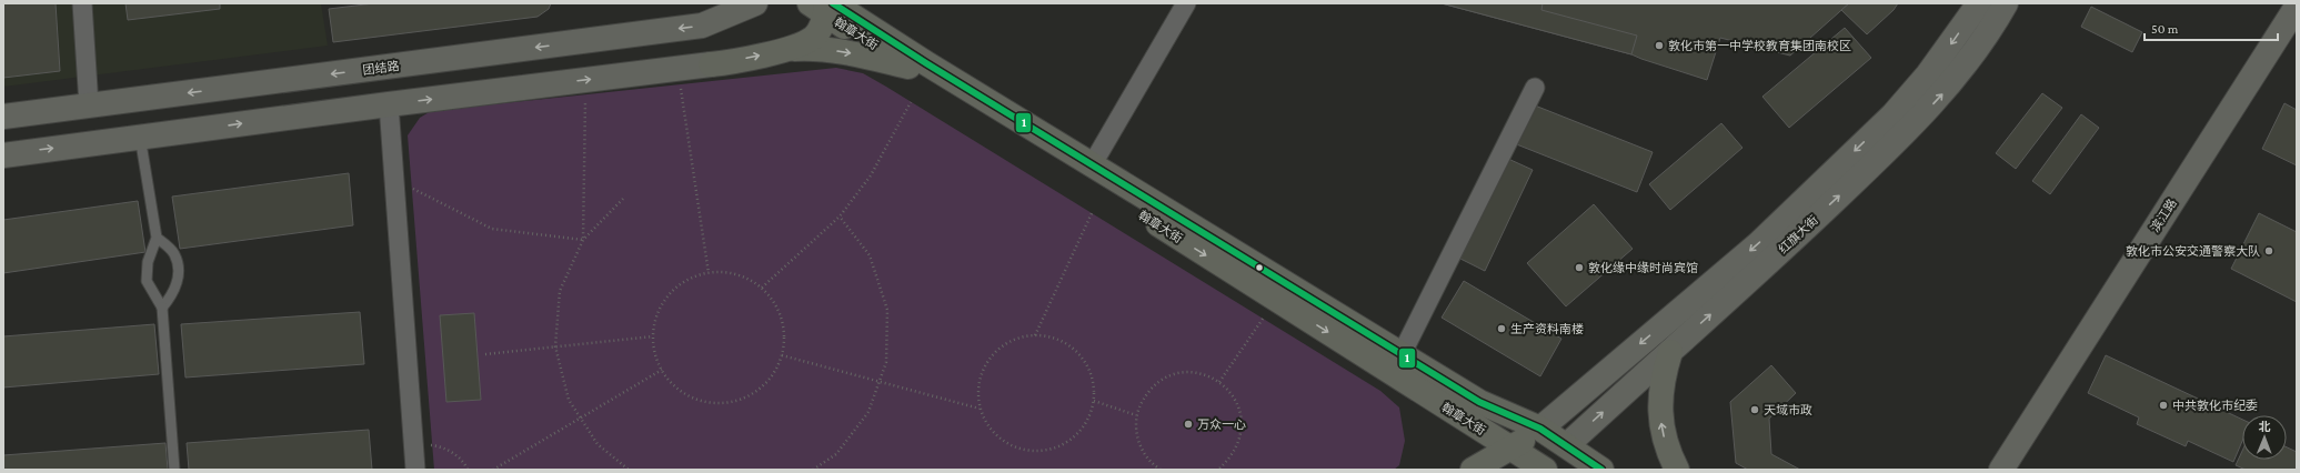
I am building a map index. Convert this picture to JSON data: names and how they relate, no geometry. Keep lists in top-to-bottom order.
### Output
{
  "streets": {
    "main road": [
      "翰章大街",
      "团结路",
      "滨江路",
      "红旗大街"
    ]
  },
  "crossings": [
    ["翰章大街", "红旗大街"]
  ],
  "places": [
    "敦化市第一中学校教育集团南校区",
    "敦化市公安交通警察大队",
    "敦化缘中缘时尚宾馆",
    "生产资料南楼",
    "中共敦化市纪委",
    "天域市政",
    "万众一心"
  ],
  "lines": ["transit line 1"],
  "scale_bar": "50 m",
  "north": "top"
}
